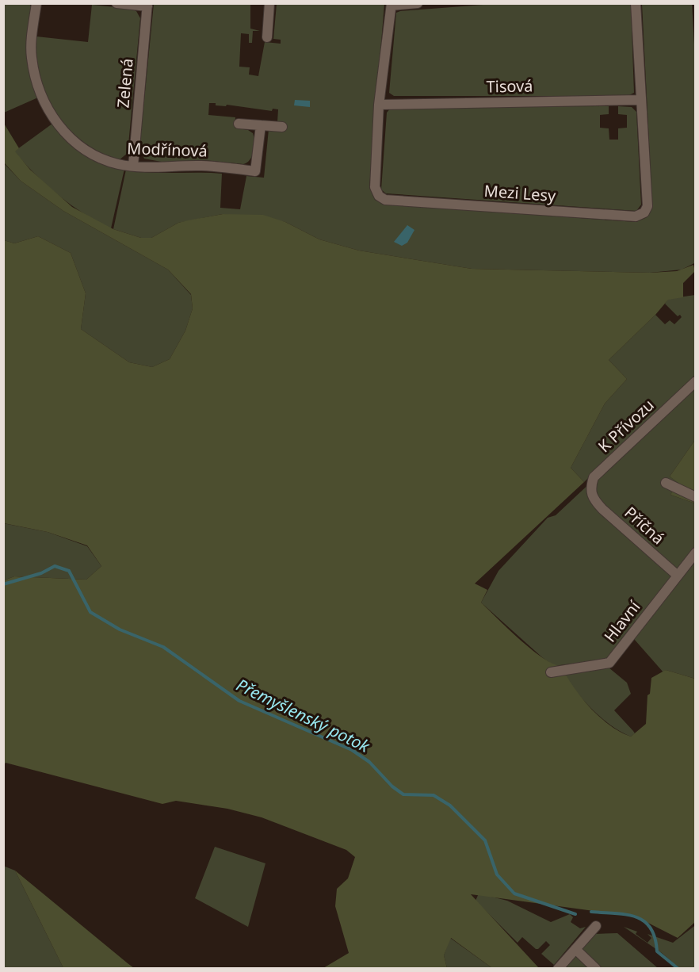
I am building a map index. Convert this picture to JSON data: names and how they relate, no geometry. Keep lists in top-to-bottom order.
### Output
{
  "streets": {
    "street": [
      "Zelená",
      "Tisová",
      "Modřínová",
      "Mezi Lesy",
      "K Přívozu",
      "Příčná",
      "Hlavní"
    ]
  },
  "crossings": [
    ["Zelená", "Modřínová"],
    ["Tisová", "Mezi Lesy"],
    ["K Přívozu", "Příčná"],
    ["Příčná", "Hlavní"]
  ],
  "water": ["Přemyšlenský potok"]
}
